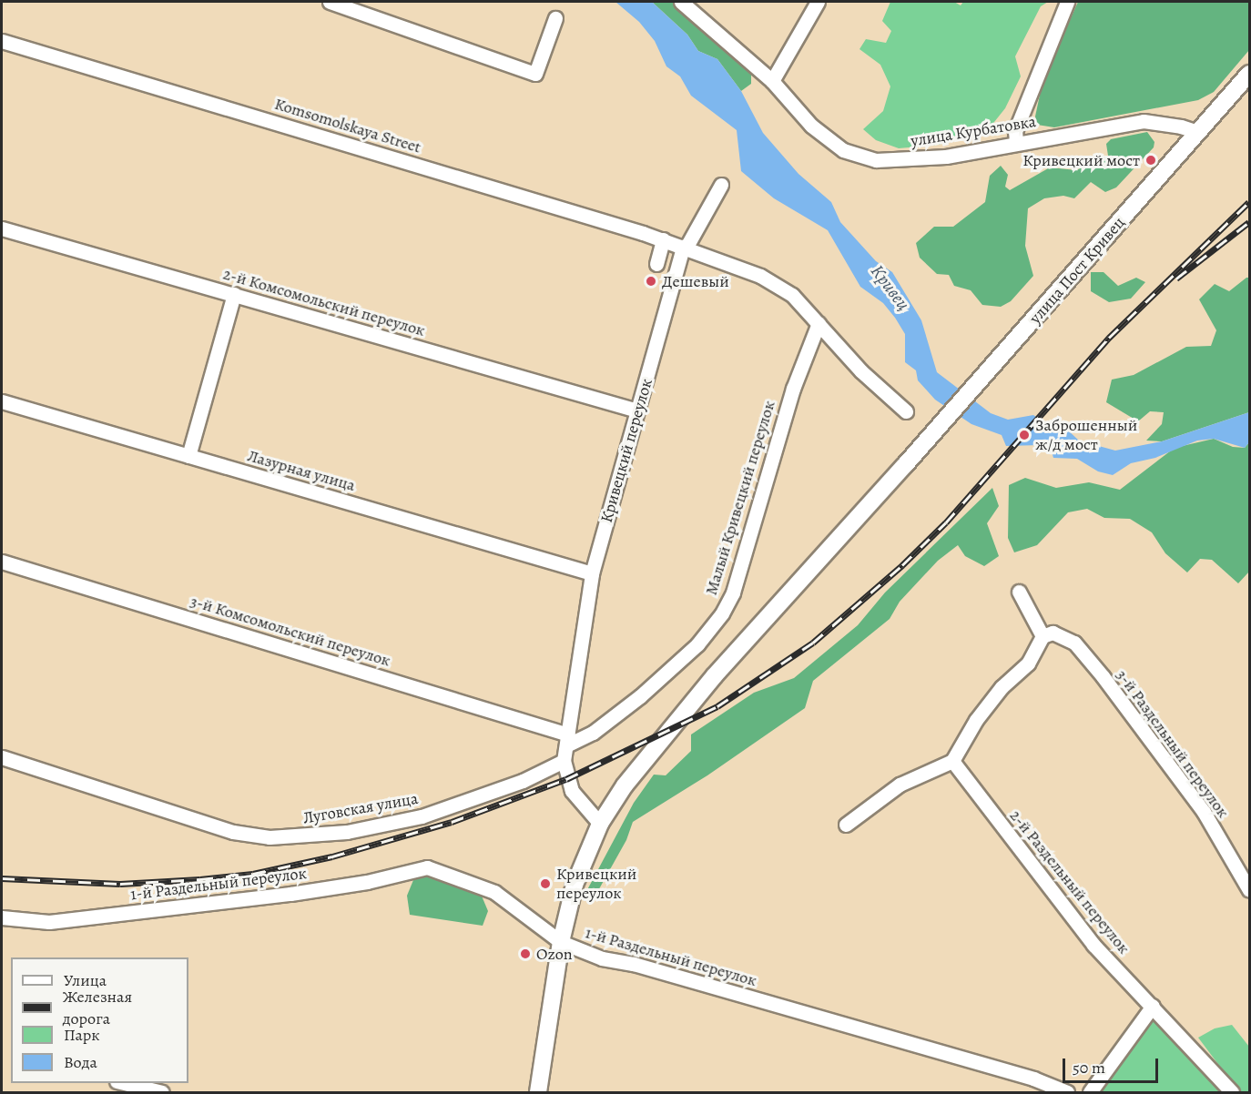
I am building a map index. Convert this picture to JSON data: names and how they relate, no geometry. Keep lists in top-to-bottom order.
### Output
{
  "streets": {
    "main road": ["улица Пост Кривец"],
    "street": [
      "Komsomolskaya Street",
      "улица Курбатовка",
      "2-й Комсомольский переулок",
      "Кривецкий переулок",
      "Лазурная улица",
      "Малый Кривецкий переулок",
      "3-й Комсомольский переулок",
      "3-й Раздельный переулок",
      "Луговская улица",
      "2-й Раздельный переулок",
      "1-й Раздельный переулок"
    ]
  },
  "crossings": [
    ["Komsomolskaya Street", "Кривецкий переулок"],
    ["Komsomolskaya Street", "Малый Кривецкий переулок"],
    ["улица Курбатовка", "улица Пост Кривец"],
    ["улица Пост Кривец", "Кривецкий переулок"],
    ["2-й Комсомольский переулок", "Кривецкий переулок"],
    ["Кривецкий переулок", "Лазурная улица"],
    ["Кривецкий переулок", "Малый Кривецкий переулок"],
    ["Кривецкий переулок", "3-й Комсомольский переулок"],
    ["Кривецкий переулок", "Луговская улица"],
    ["Малый Кривецкий переулок", "3-й Комсомольский переулок"]
  ],
  "water": ["Кривец"],
  "places": [
    "Кривецкий мост",
    "Дешевый",
    "Заброшенный ж/д мост",
    "Кривецкий переулок",
    "Ozon"
  ],
  "legend": [
    "Улица",
    "Железная дорога",
    "Парк",
    "Вода"
  ],
  "scale_bar": "50 m"
}
